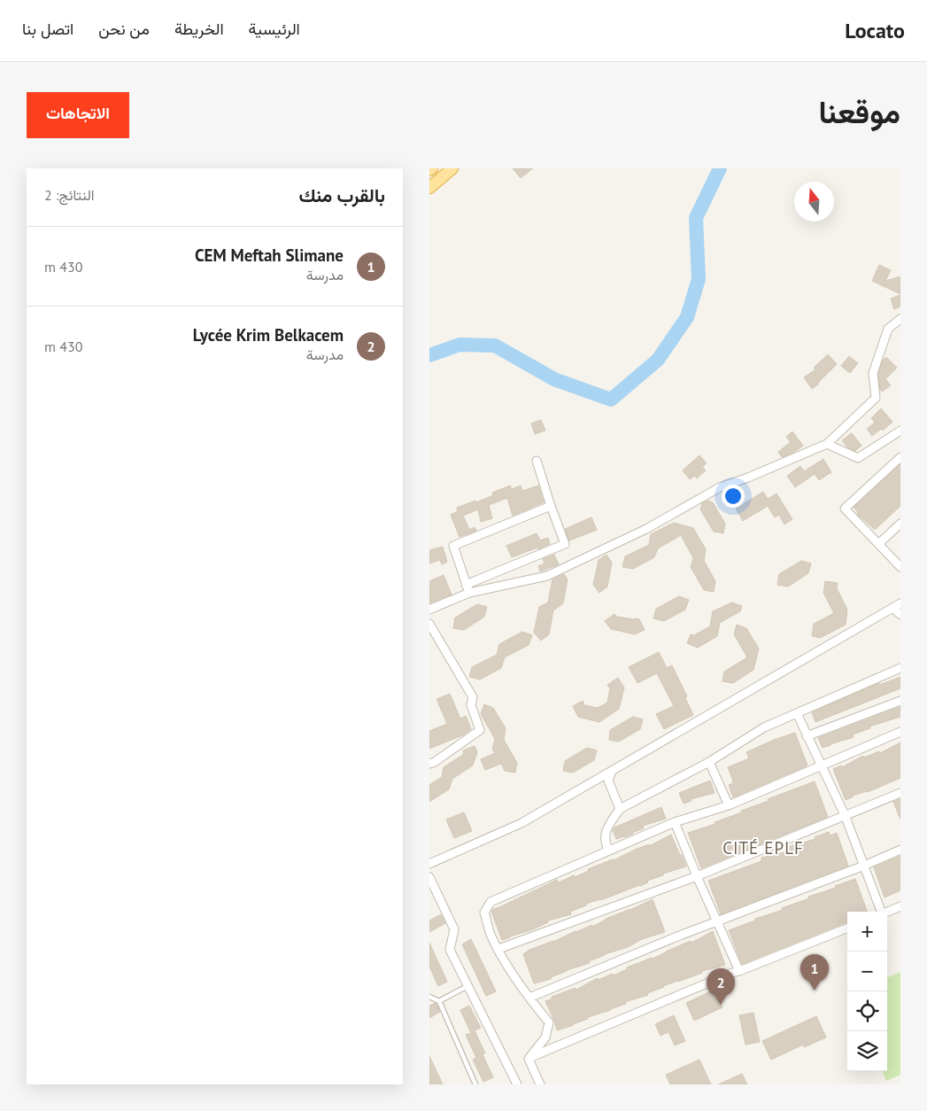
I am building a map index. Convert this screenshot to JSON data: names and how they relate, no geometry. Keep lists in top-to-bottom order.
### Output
{
  "districts": ["CITÉ EPLF"],
  "north": "top",
  "page": {
    "header": "Locato",
    "nav": [
      "الرئيسية",
      "الخريطة",
      "من نحن",
      "اتصل بنا"
    ],
    "title": "موقعنا",
    "buttons": "الاتجاهات",
    "heading": ["بالقرب منك", "النتائج: 2"],
    "list": [
      {
        "mark": "1",
        "name": "CEM Meftah Slimane",
        "note": "مدرسة",
        "value": "430 m"
      },
      {
        "mark": "2",
        "name": "Lycée Krim Belkacem",
        "note": "مدرسة",
        "value": "430 m"
      }
    ],
    "map_buttons": ["+", "−"],
    "pins": ["1", "2"]
  }
}
